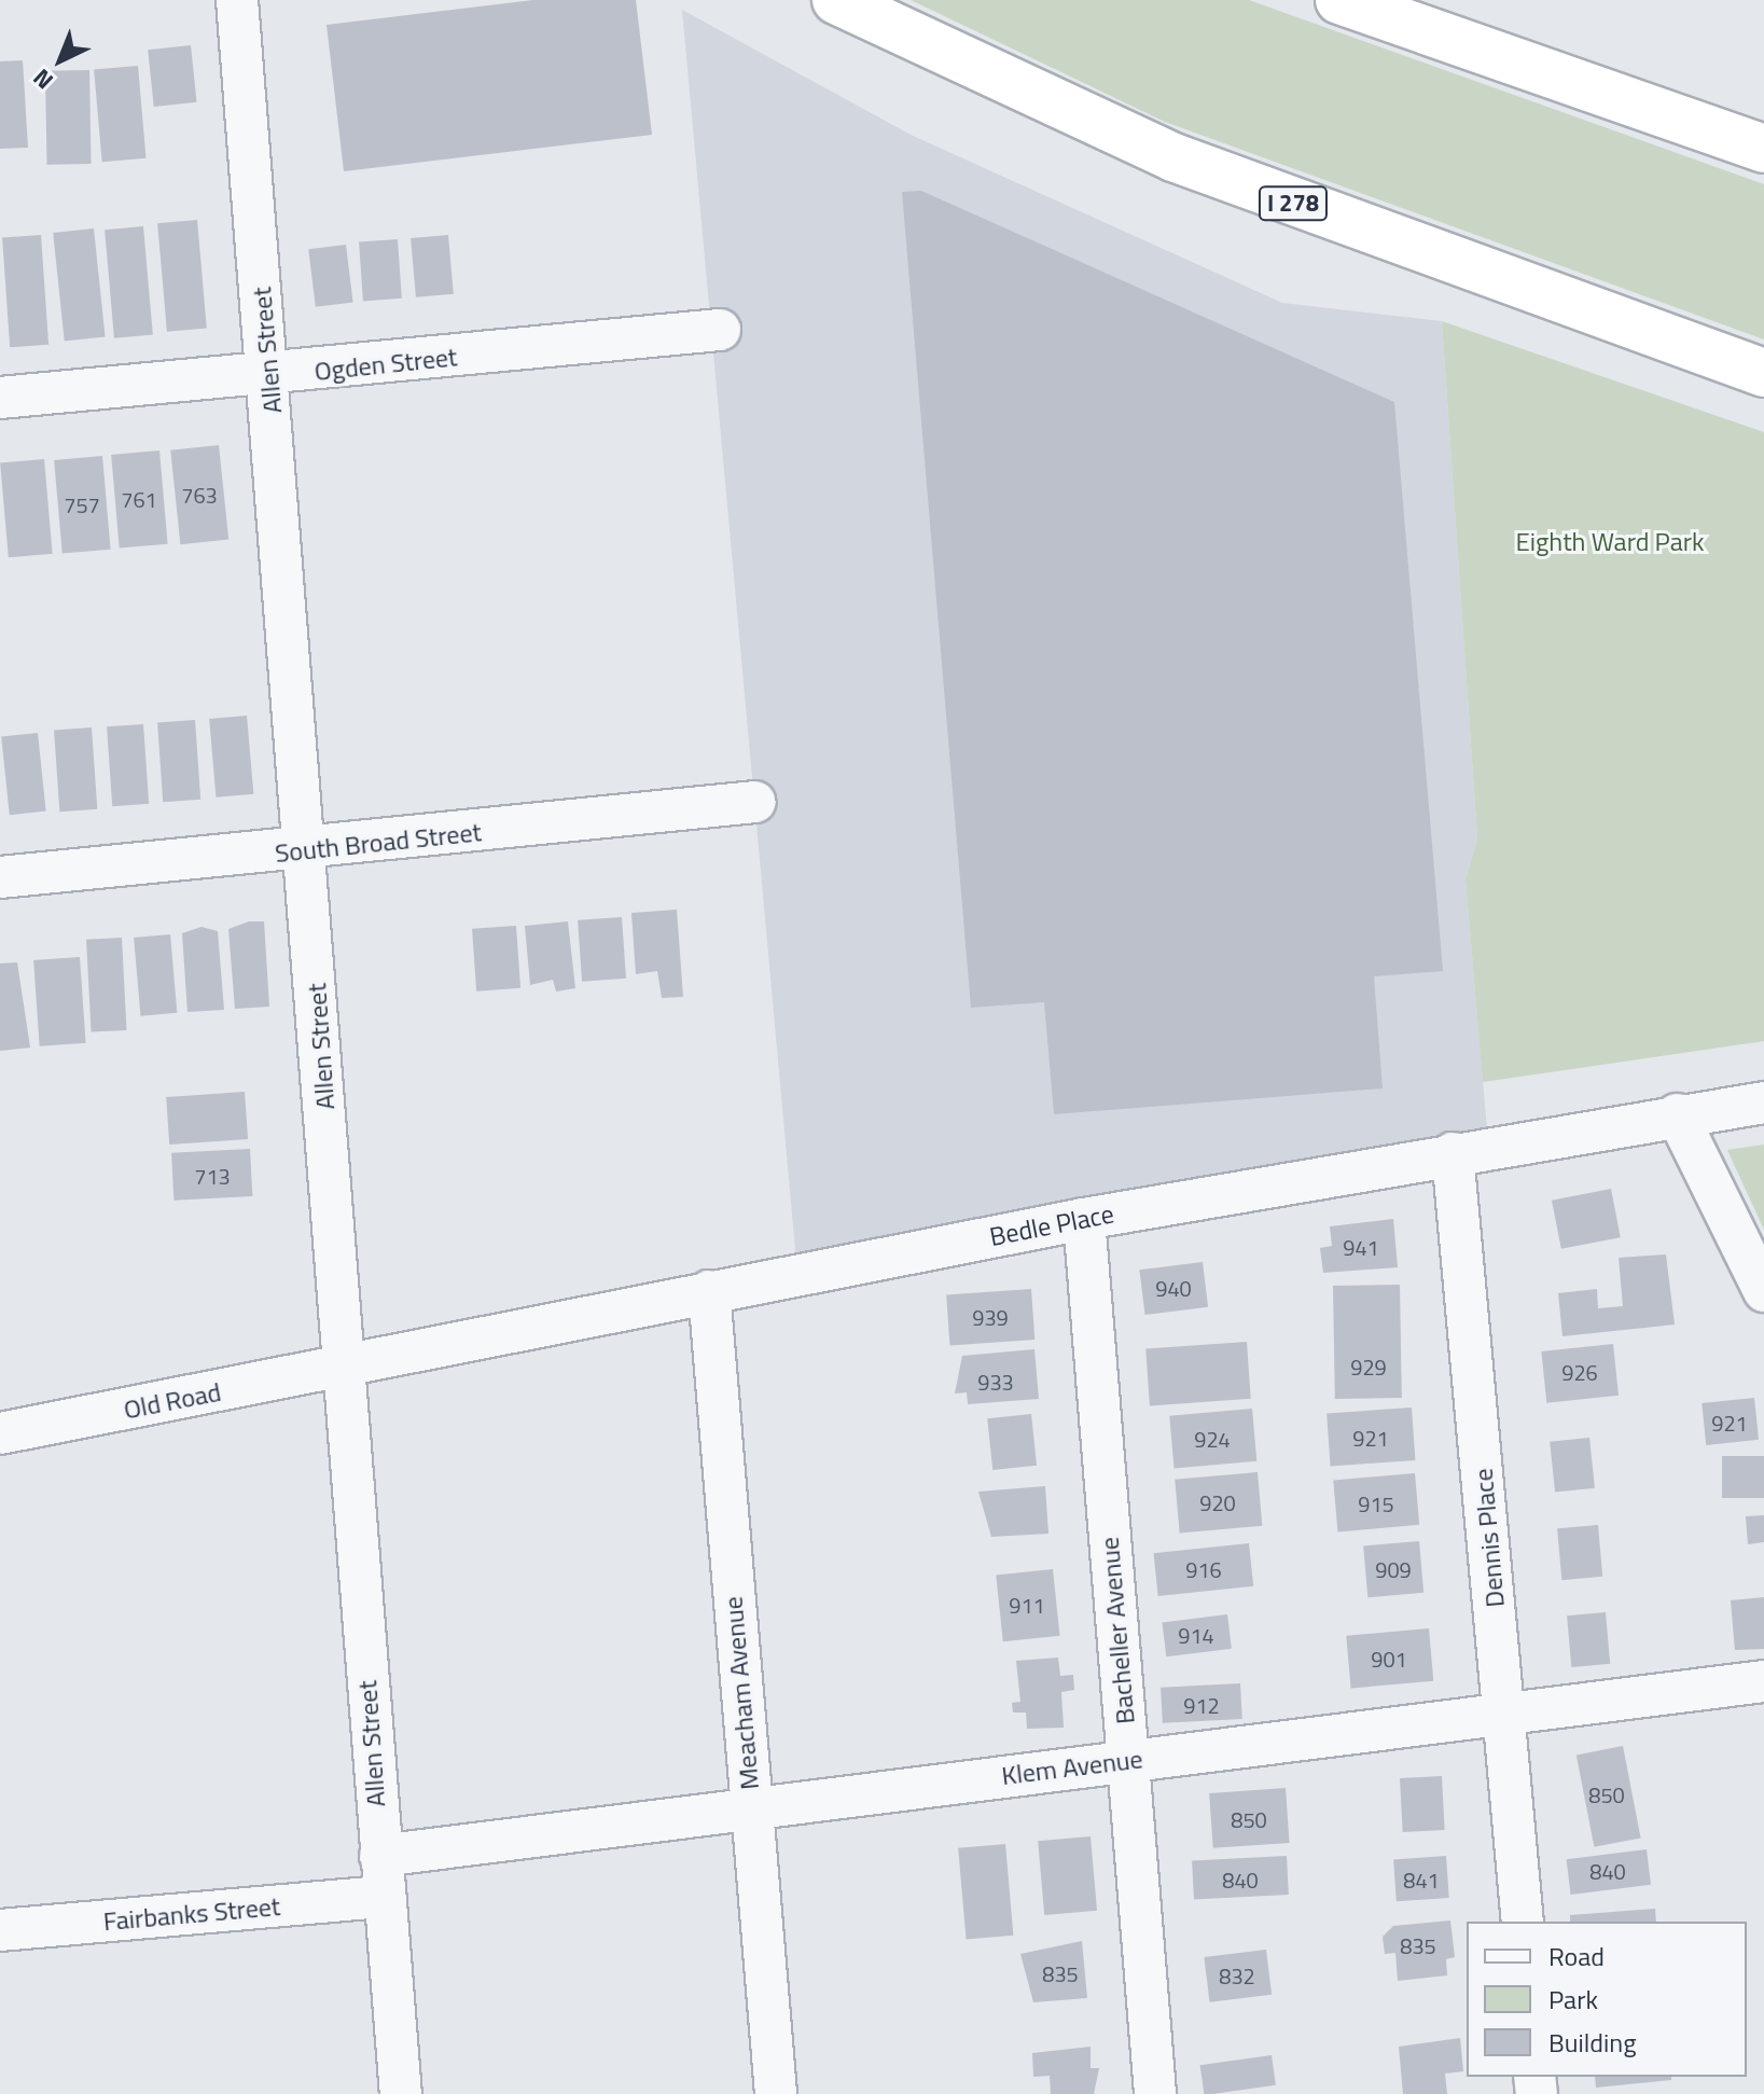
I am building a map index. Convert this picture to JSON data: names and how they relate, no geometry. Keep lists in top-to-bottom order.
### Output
{
  "streets": {
    "highway": ["I 278"],
    "street": [
      "Allen Street",
      "Ogden Street",
      "South Broad Street",
      "Bedle Place",
      "Old Road",
      "Dennis Place",
      "Bacheller Avenue",
      "Meacham Avenue",
      "Klem Avenue",
      "Fairbanks Street"
    ]
  },
  "crossings": [
    ["Allen Street", "Ogden Street"],
    ["Allen Street", "South Broad Street"],
    ["Allen Street", "Bedle Place"],
    ["Allen Street", "Old Road"],
    ["Allen Street", "Klem Avenue"],
    ["Allen Street", "Fairbanks Street"],
    ["Bedle Place", "Old Road"],
    ["Bedle Place", "Dennis Place"],
    ["Bedle Place", "Bacheller Avenue"],
    ["Bedle Place", "Meacham Avenue"],
    ["Dennis Place", "Klem Avenue"],
    ["Bacheller Avenue", "Klem Avenue"],
    ["Meacham Avenue", "Klem Avenue"]
  ],
  "parks": ["Eighth Ward Park"],
  "house_numbers": [
    "763",
    "761",
    "757",
    "713",
    "941",
    "940",
    "939",
    "929",
    "926",
    "933",
    "921",
    "921",
    "924",
    "920",
    "915",
    "916",
    "909",
    "911",
    "914",
    "901",
    "912",
    "850",
    "850",
    "840",
    "840",
    "841",
    "835",
    "835",
    "832"
  ],
  "legend": ["Road", "Park", "Building"],
  "north": "bottom left"
}
